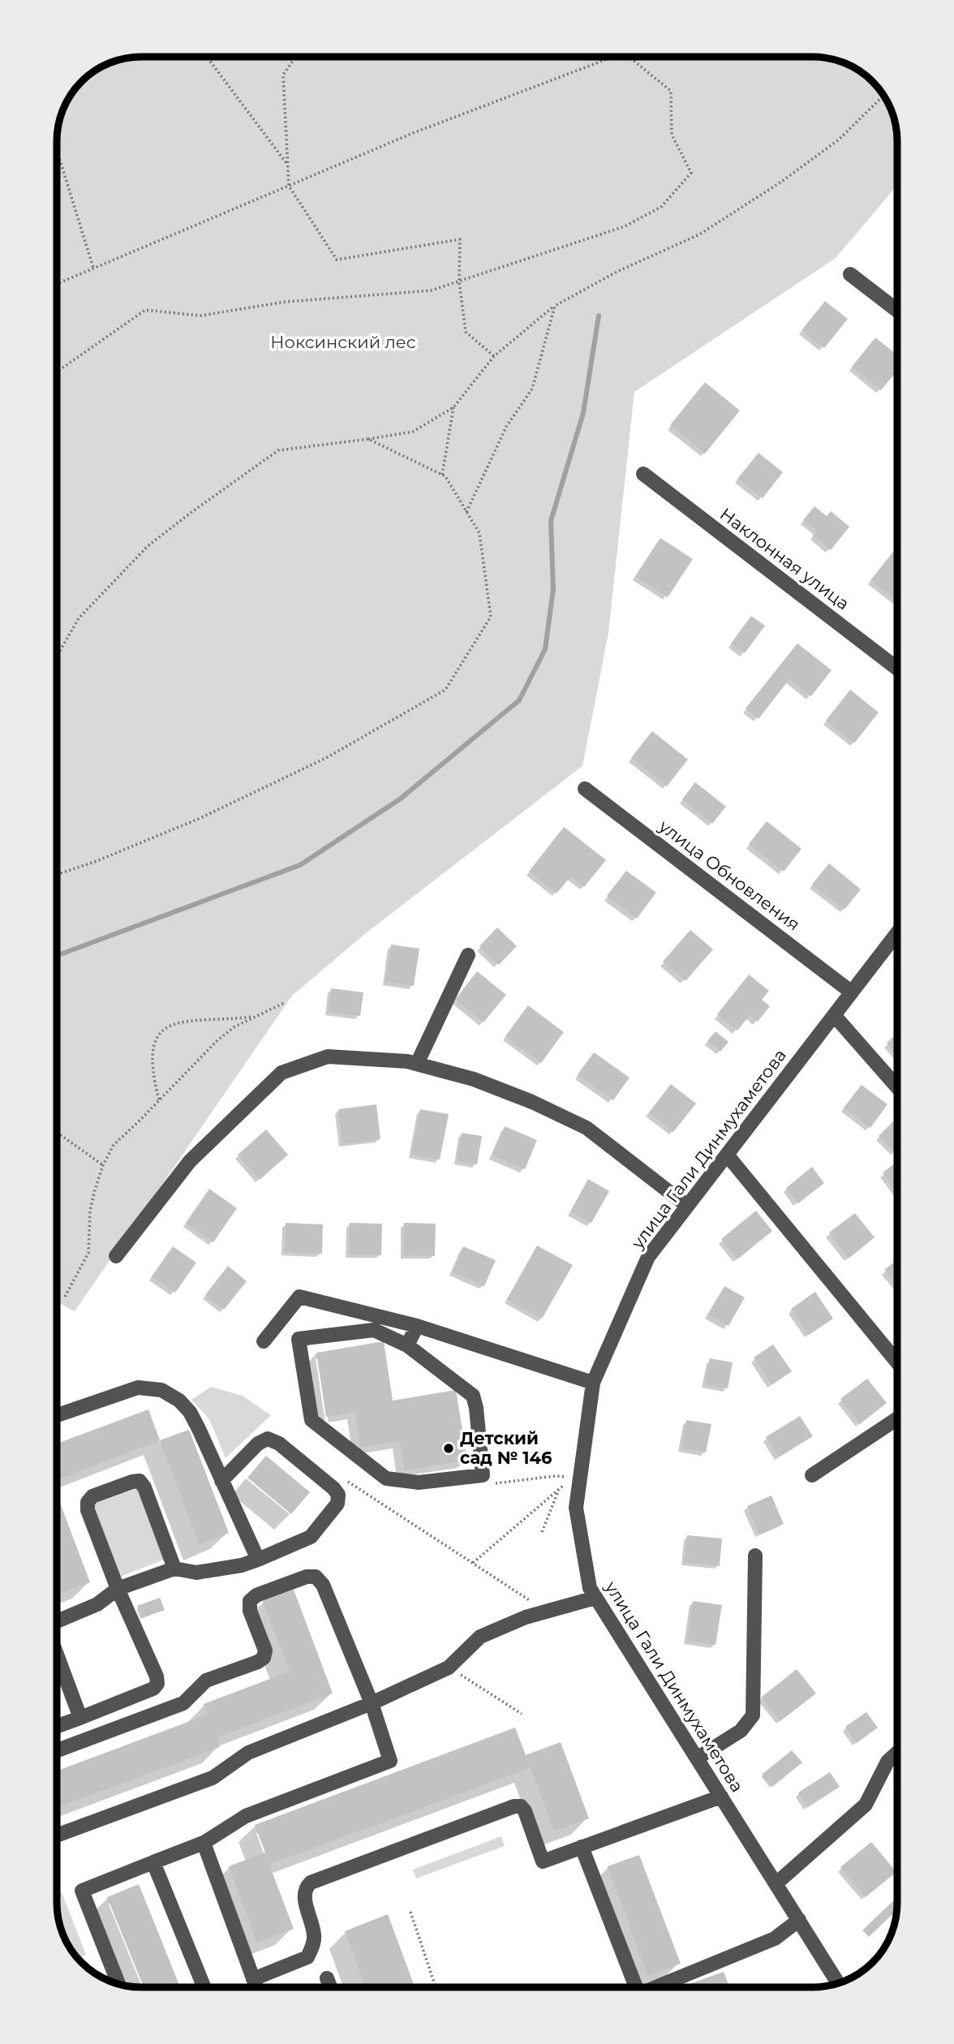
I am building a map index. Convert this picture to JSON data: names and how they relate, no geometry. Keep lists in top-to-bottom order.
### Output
{
  "streets": {
    "street": ["Наклонная улица", "улица Обновления", "улица Гали Динмухаметова"]
  },
  "crossings": [
    ["улица Обновления", "улица Гали Динмухаметова"]
  ],
  "parks": ["Ноксинский лес"],
  "places": ["Детский сад № 146"]
}
